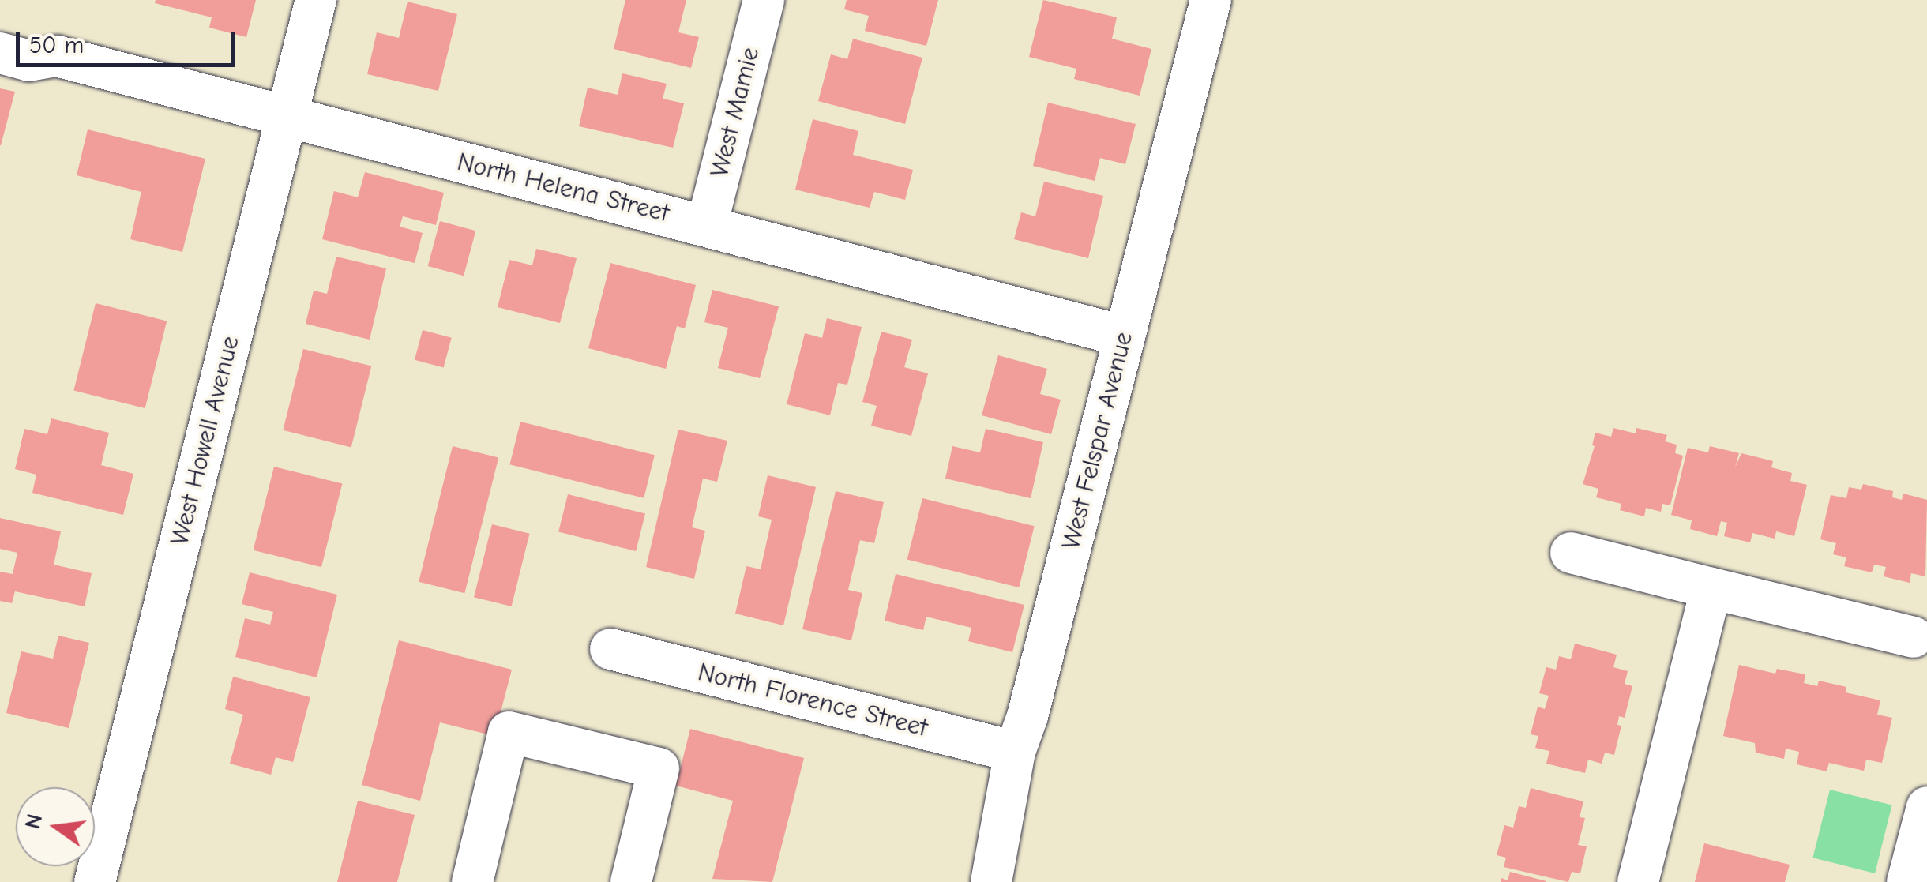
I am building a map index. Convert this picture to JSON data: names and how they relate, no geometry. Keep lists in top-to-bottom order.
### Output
{
  "streets": {
    "street": [
      "West Mamie",
      "North Helena Street",
      "West Howell Avenue",
      "West Felspar Avenue",
      "North Florence Street"
    ]
  },
  "crossings": [
    ["West Mamie", "North Helena Street"],
    ["North Helena Street", "West Howell Avenue"],
    ["North Helena Street", "West Felspar Avenue"],
    ["West Felspar Avenue", "North Florence Street"]
  ],
  "scale_bar": "50 m",
  "north": "left"
}
